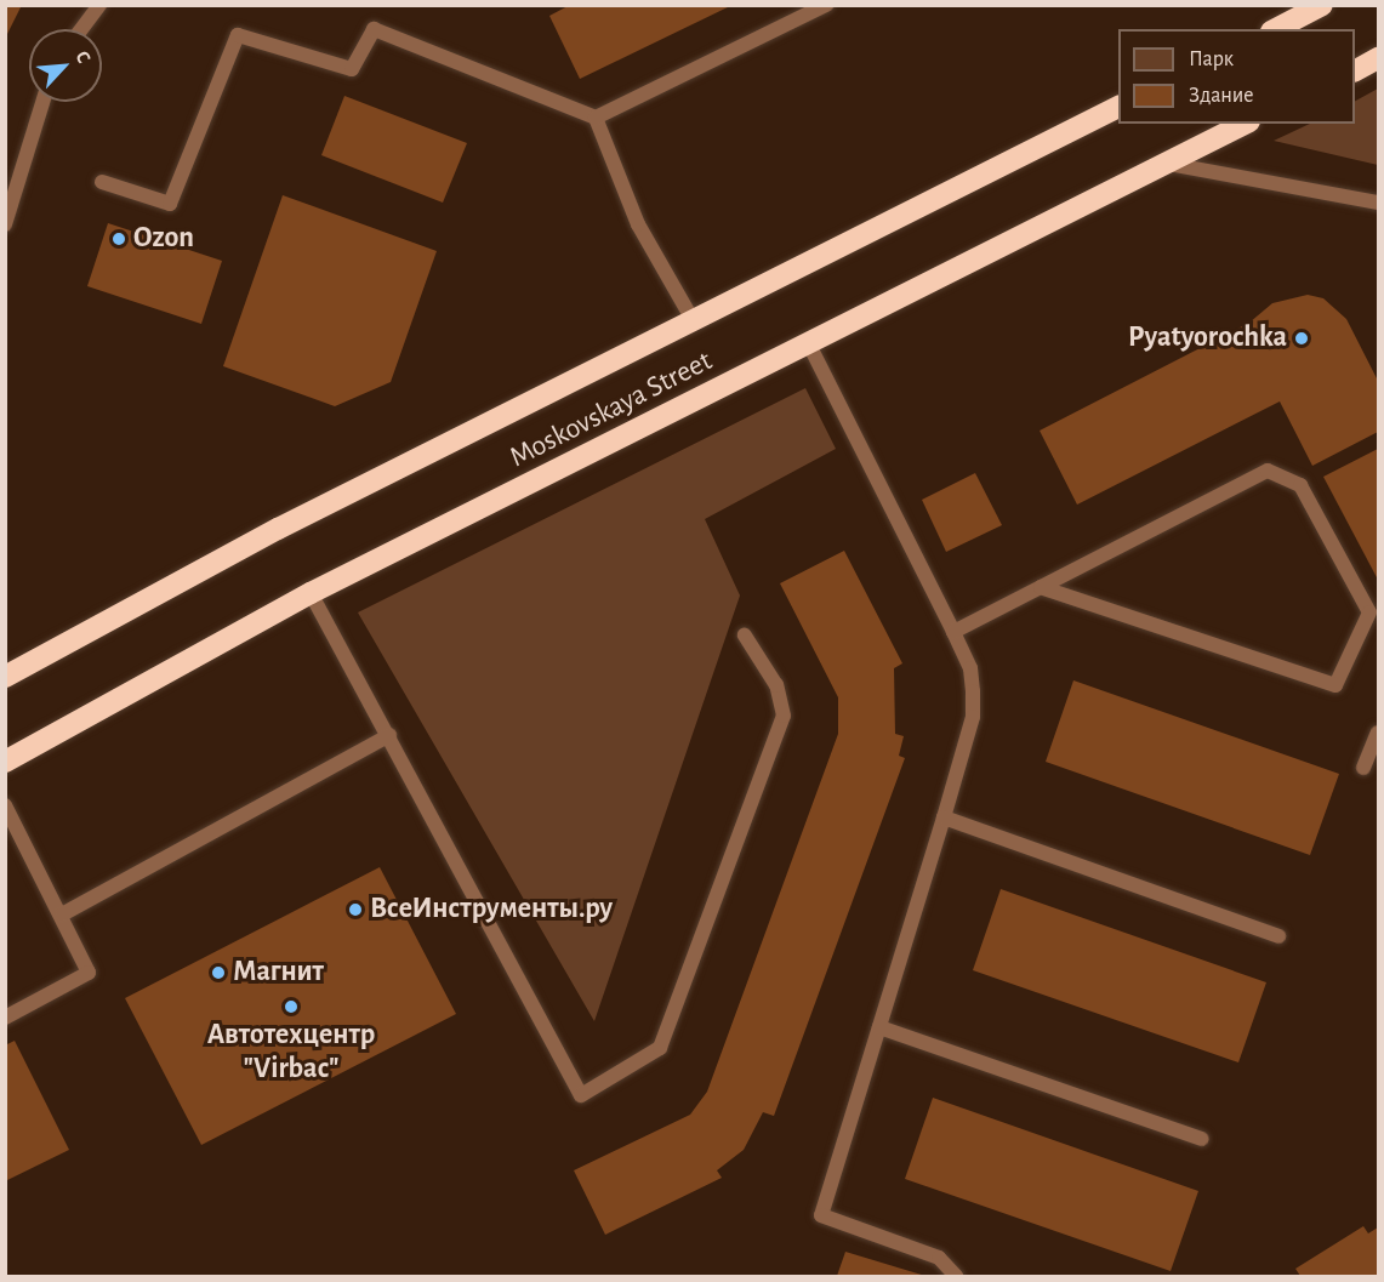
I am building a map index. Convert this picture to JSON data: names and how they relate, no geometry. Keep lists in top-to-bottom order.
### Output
{
  "streets": {
    "highway": ["Moskovskaya Street"]
  },
  "places": [
    "Ozon",
    "Pyatyorochka",
    "ВсеИнструменты.ру",
    "Магнит",
    "Автотехцентр \"Virbac\""
  ],
  "legend": ["Парк", "Здание"],
  "north": "top right"
}
